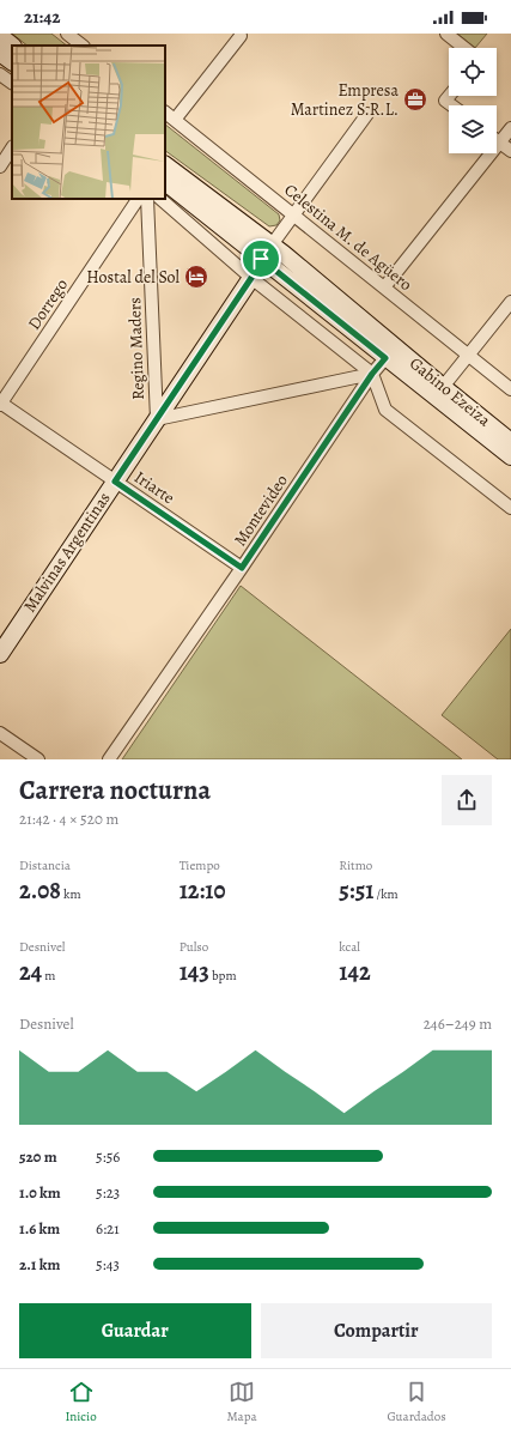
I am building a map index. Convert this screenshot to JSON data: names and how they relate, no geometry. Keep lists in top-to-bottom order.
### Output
{
  "streets": {
    "main road": ["Gabino Ezeiza", "Malvinas Argentinas"],
    "street": [
      "Celestina M. de Agüero",
      "Dorrego",
      "Regino Maders",
      "Iriarte",
      "Montevideo"
    ]
  },
  "crossings": [
    ["Dorrego", "Iriarte"],
    ["Regino Maders", "Montevideo"],
    ["Regino Maders", "Malvinas Argentinas"],
    ["Gabino Ezeiza", "Montevideo"],
    ["Gabino Ezeiza", "Malvinas Argentinas"],
    ["Iriarte", "Montevideo"],
    ["Iriarte", "Malvinas Argentinas"]
  ],
  "places": {
    "office": ["Empresa Martinez S.R.L."],
    "hotel": ["Hostal del Sol"]
  },
  "page": {
    "status": "21:42",
    "heading": ["Carrera nocturna", "21:42 · 4 × 520 m"],
    "stats": [
      ["Distancia", "2.08 km"],
      ["Tiempo", "12:10"],
      ["Ritmo", "5:51 /km"],
      ["Desnivel", "24 m"],
      ["Pulso", "143 bpm"],
      ["kcal", "142"]
    ],
    "chart": ["Desnivel", "246–249 m"],
    "list": [
      {
        "name": "520 m",
        "note": "5:56"
      },
      {
        "name": "1.0 km",
        "note": "5:23"
      },
      {
        "name": "1.6 km",
        "note": "6:21"
      },
      {
        "name": "2.1 km",
        "note": "5:43"
      }
    ],
    "buttons": ["Guardar", "Compartir"],
    "tabs": ["Inicio", "Mapa", "Guardados"]
  }
}
